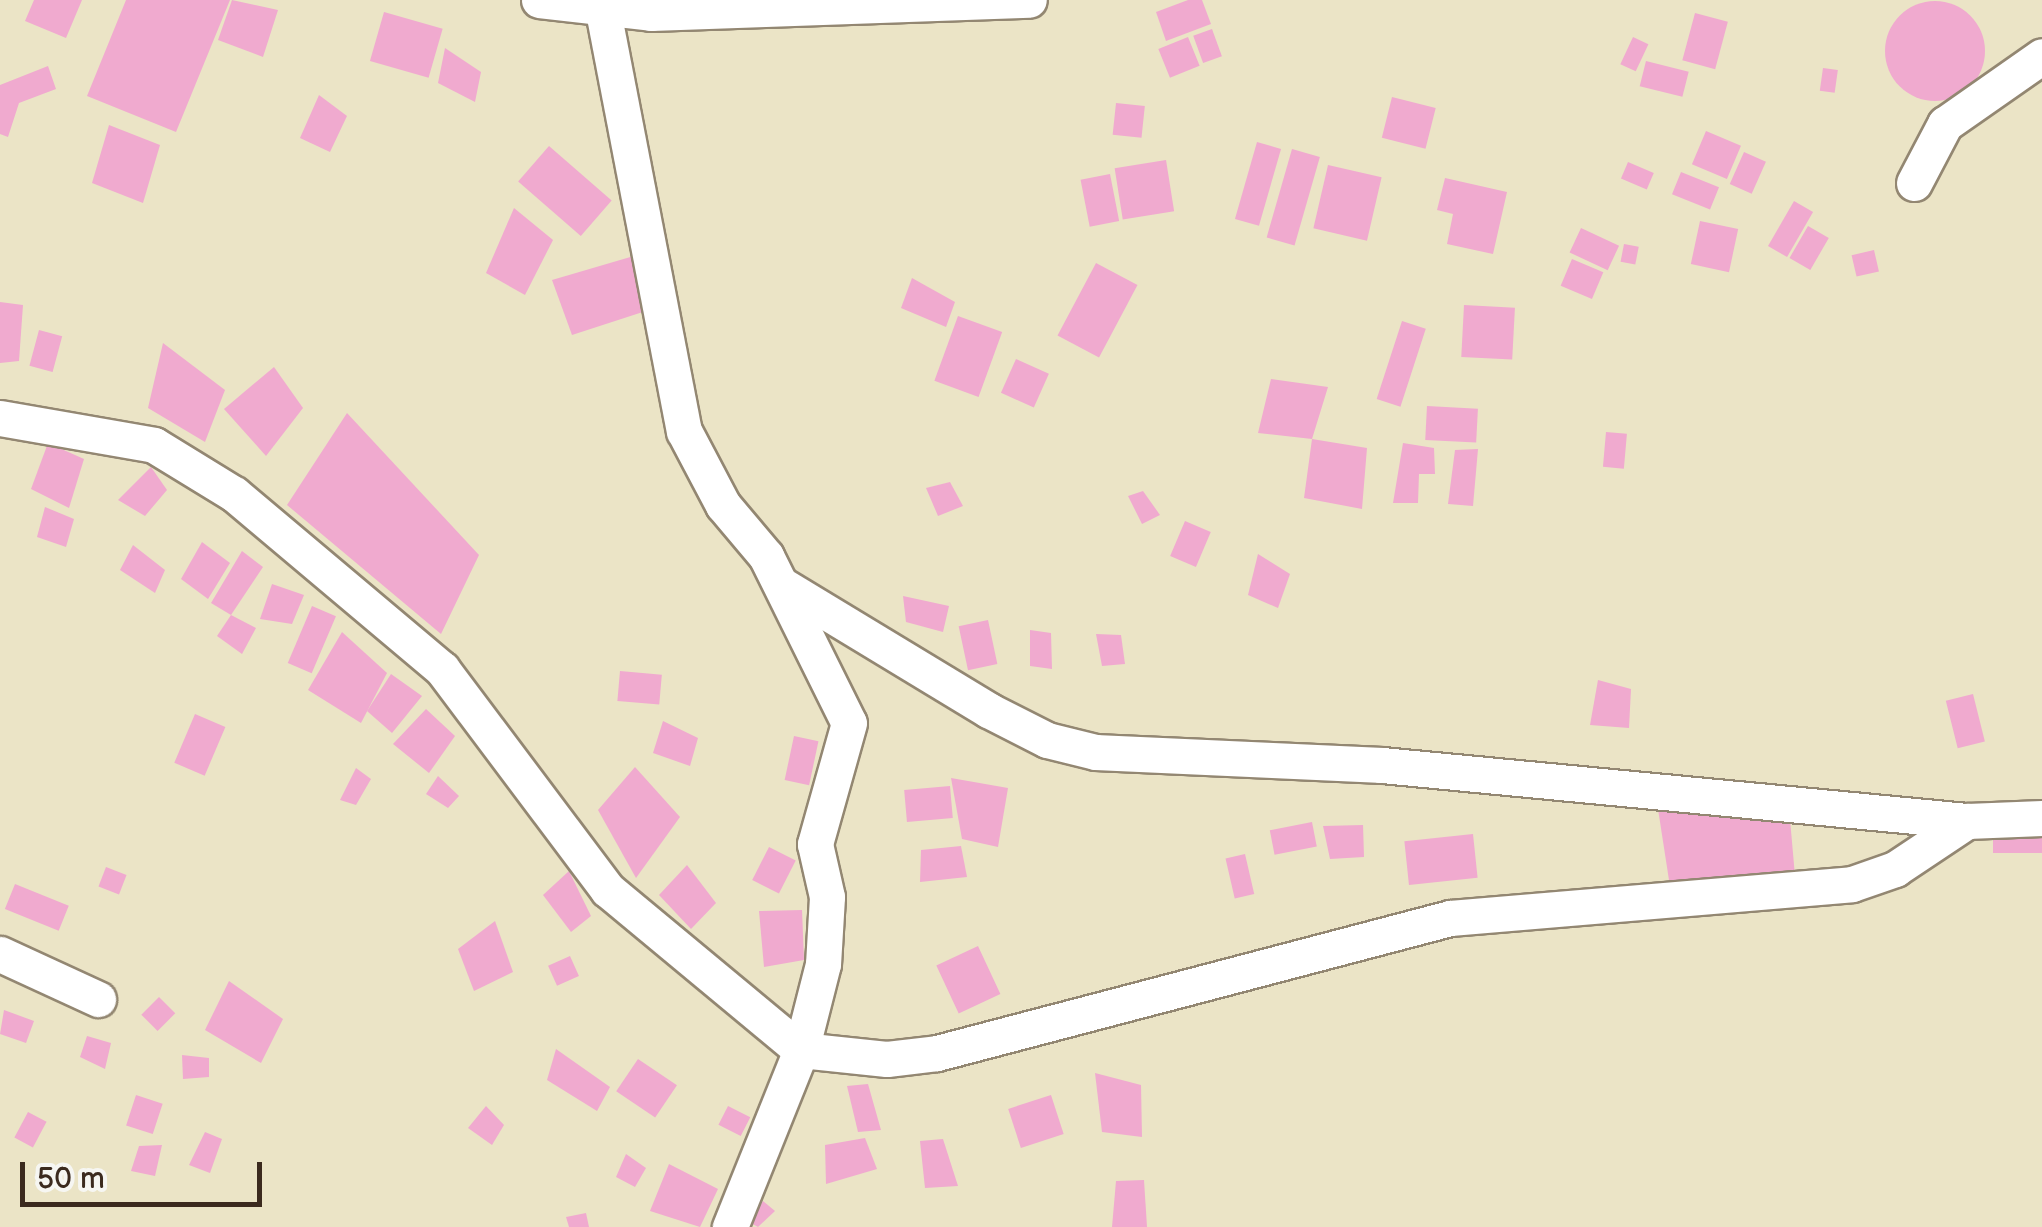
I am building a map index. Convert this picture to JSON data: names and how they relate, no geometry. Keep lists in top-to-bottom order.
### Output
{
  "scale_bar": "50 m"
}
